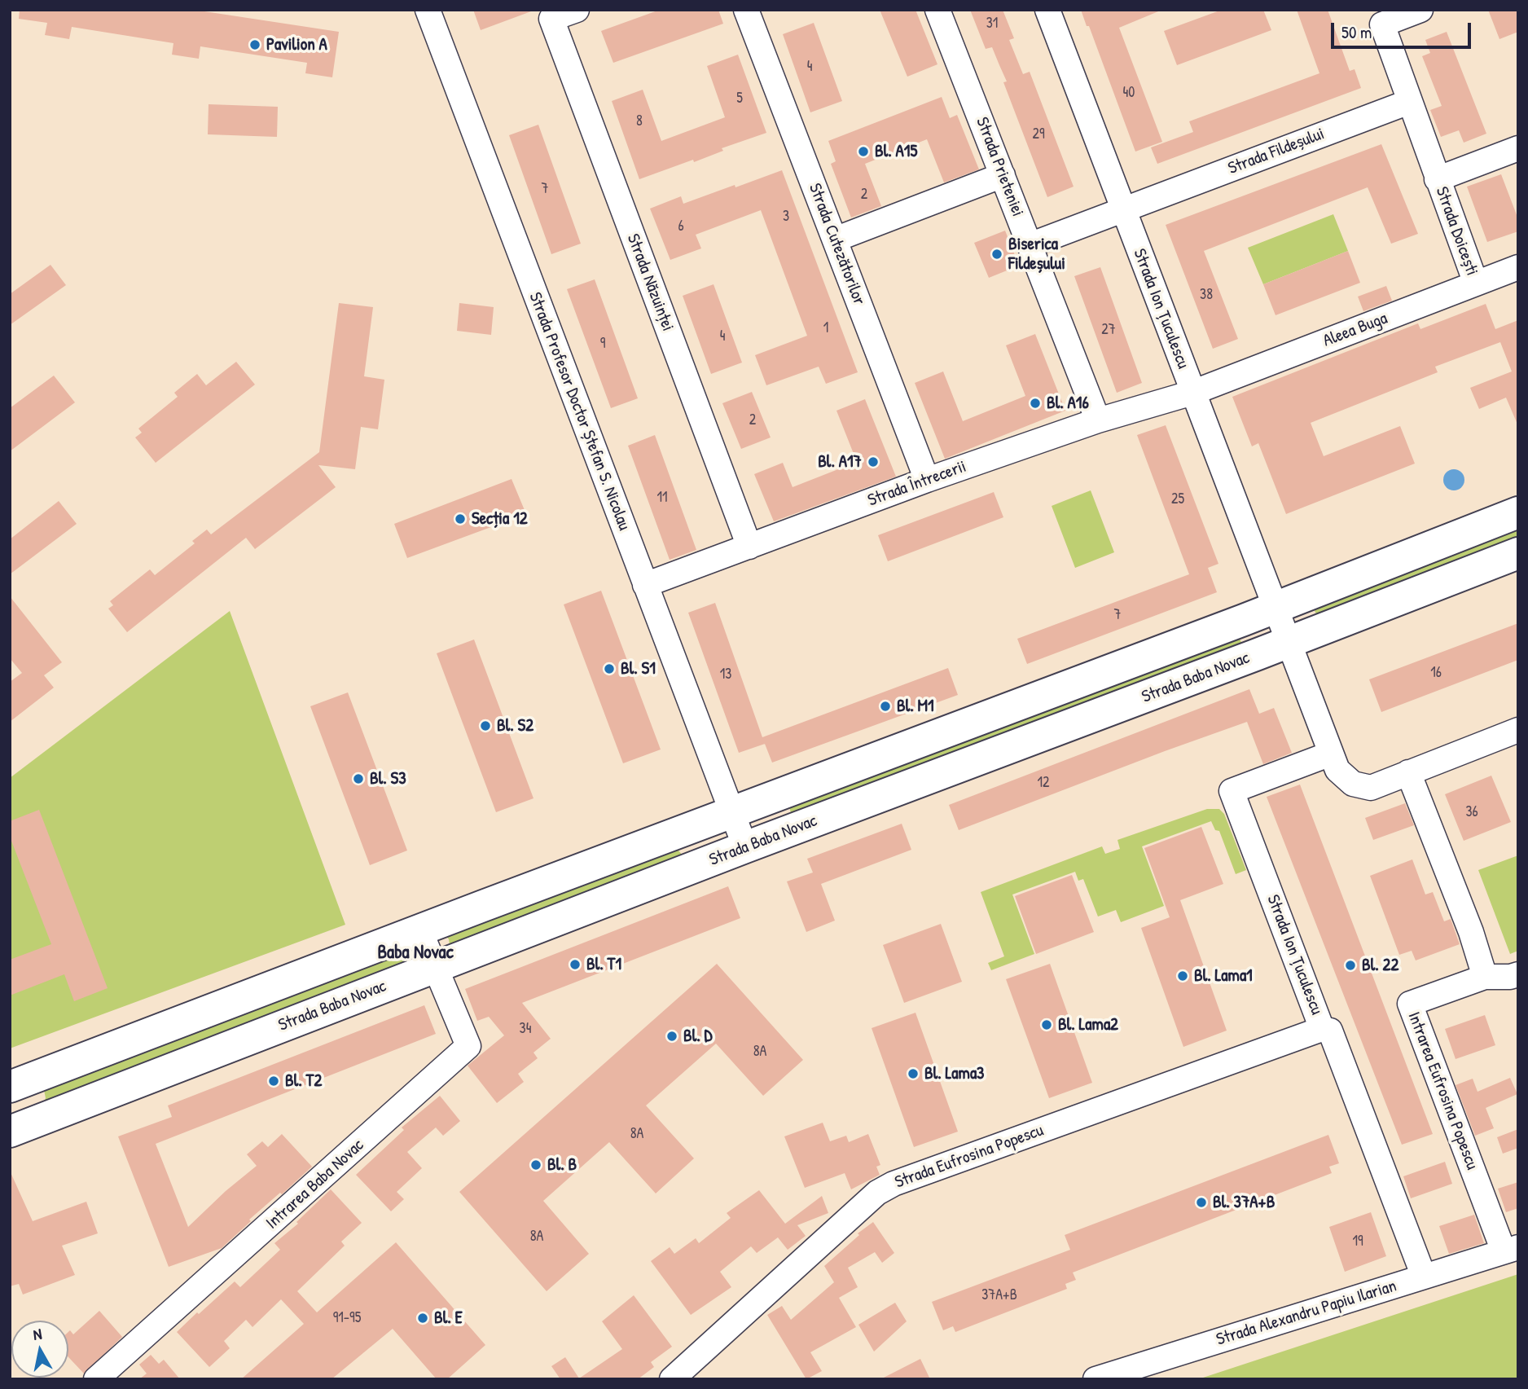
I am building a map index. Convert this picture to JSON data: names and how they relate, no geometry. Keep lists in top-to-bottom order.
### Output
{
  "streets": {
    "main road": ["Strada Baba Novac"],
    "street": [
      "Strada Fildeșului",
      "Strada Prieteniei",
      "Strada Doicești",
      "Strada Cutezătorilor",
      "Strada Năzuinței",
      "Strada Ion Țuculescu",
      "Aleea Buga",
      "Strada Profesor Doctor Ștefan S. Nicolau",
      "Strada Întrecerii",
      "Intrarea Eufrosina Popescu",
      "Strada Eufrosina Popescu",
      "Intrarea Baba Novac",
      "Strada Alexandru Papiu Ilarian"
    ]
  },
  "crossings": [
    ["Strada Fildeșului", "Strada Prieteniei"],
    ["Strada Fildeșului", "Strada Doicești"],
    ["Strada Fildeșului", "Strada Ion Țuculescu"],
    ["Strada Prieteniei", "Strada Întrecerii"],
    ["Strada Doicești", "Aleea Buga"],
    ["Strada Cutezătorilor", "Strada Întrecerii"],
    ["Strada Năzuinței", "Strada Întrecerii"],
    ["Strada Ion Țuculescu", "Aleea Buga"],
    ["Strada Ion Țuculescu", "Strada Întrecerii"],
    ["Strada Ion Țuculescu", "Strada Baba Novac"],
    ["Strada Ion Țuculescu", "Strada Eufrosina Popescu"],
    ["Strada Ion Țuculescu", "Strada Alexandru Papiu Ilarian"],
    ["Aleea Buga", "Strada Întrecerii"],
    ["Strada Profesor Doctor Ștefan S. Nicolau", "Strada Întrecerii"],
    ["Strada Profesor Doctor Ștefan S. Nicolau", "Strada Baba Novac"],
    ["Strada Baba Novac", "Intrarea Baba Novac"],
    ["Intrarea Eufrosina Popescu", "Strada Alexandru Papiu Ilarian"]
  ],
  "districts": ["Baba Novac"],
  "places": [
    "Pavilion A",
    "Bl. A15",
    "Biserica Fildeșului",
    "Bl. A16",
    "Bl. A17",
    "Secția 12",
    "Bl. S1",
    "Bl. M1",
    "Bl. S2",
    "Bl. S3",
    "Bl. T1",
    "Bl. 22",
    "Bl. Lama1",
    "Bl. Lama2",
    "Bl. D",
    "Bl. Lama3",
    "Bl. T2",
    "Bl. B",
    "Bl. 37A+B",
    "Bl. E"
  ],
  "house_numbers": [
    "31",
    "4",
    "40",
    "5",
    "8",
    "29",
    "7",
    "2",
    "3",
    "6",
    "38",
    "1",
    "27",
    "4",
    "9",
    "2",
    "11",
    "25",
    "7",
    "16",
    "13",
    "12",
    "36",
    "34",
    "8A",
    "8A",
    "8A",
    "19",
    "37A+B",
    "91-95"
  ],
  "scale_bar": "50 m",
  "north": "top"
}
